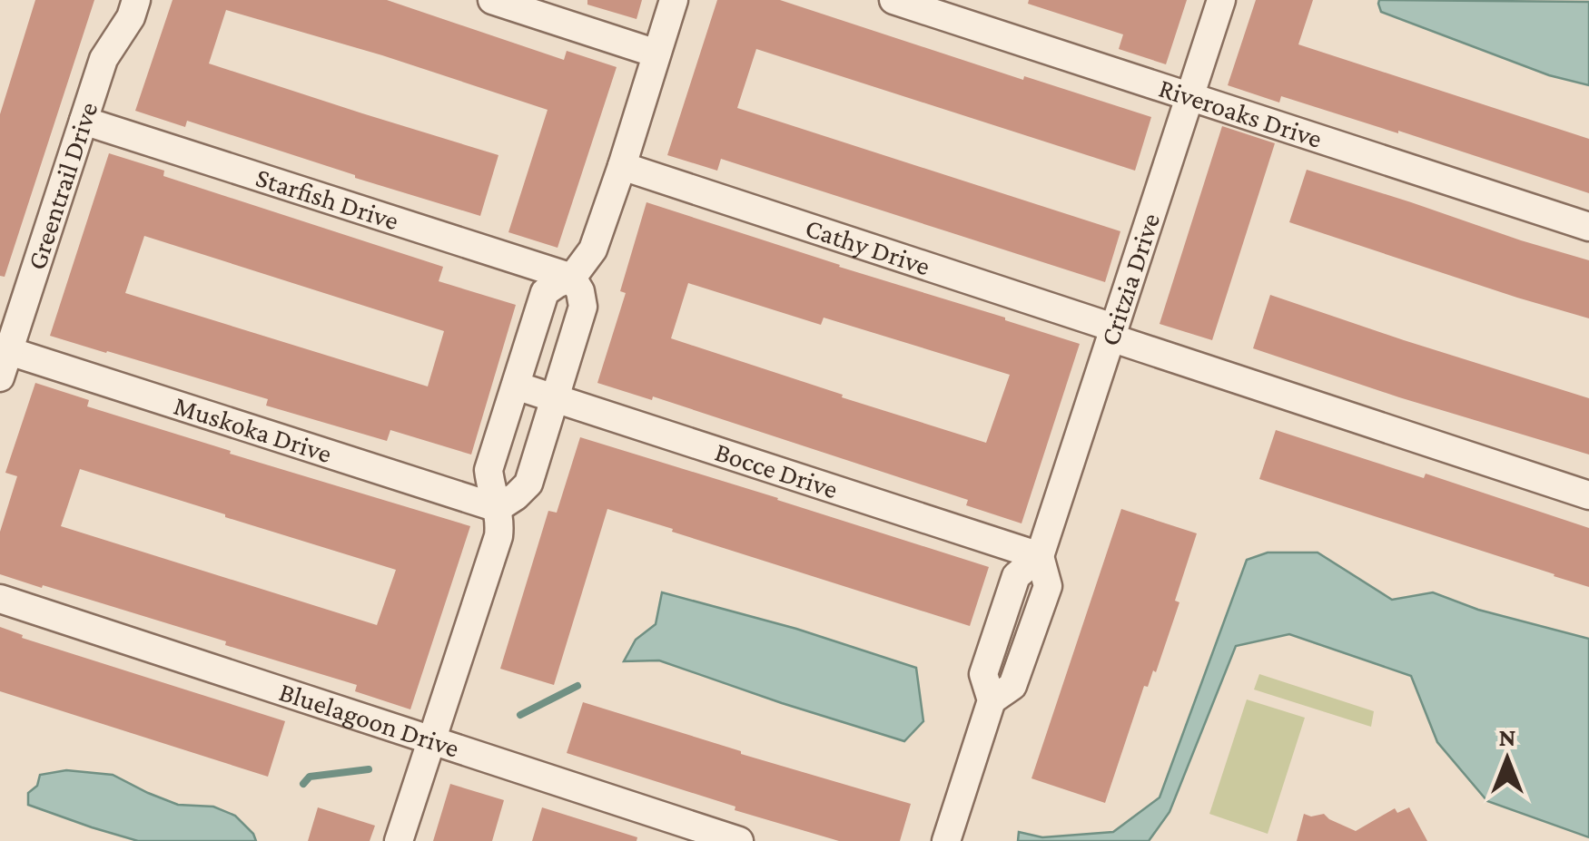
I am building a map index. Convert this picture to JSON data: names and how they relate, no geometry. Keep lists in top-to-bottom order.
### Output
{
  "streets": {
    "street": [
      "Riveroaks Drive",
      "Greentrail Drive",
      "Starfish Drive",
      "Cathy Drive",
      "Critzia Drive",
      "Muskoka Drive",
      "Bocce Drive",
      "Bluelagoon Drive"
    ]
  },
  "crossings": [
    ["Riveroaks Drive", "Critzia Drive"],
    ["Greentrail Drive", "Starfish Drive"],
    ["Greentrail Drive", "Muskoka Drive"],
    ["Cathy Drive", "Critzia Drive"],
    ["Critzia Drive", "Bocce Drive"]
  ],
  "north": "top"
}
